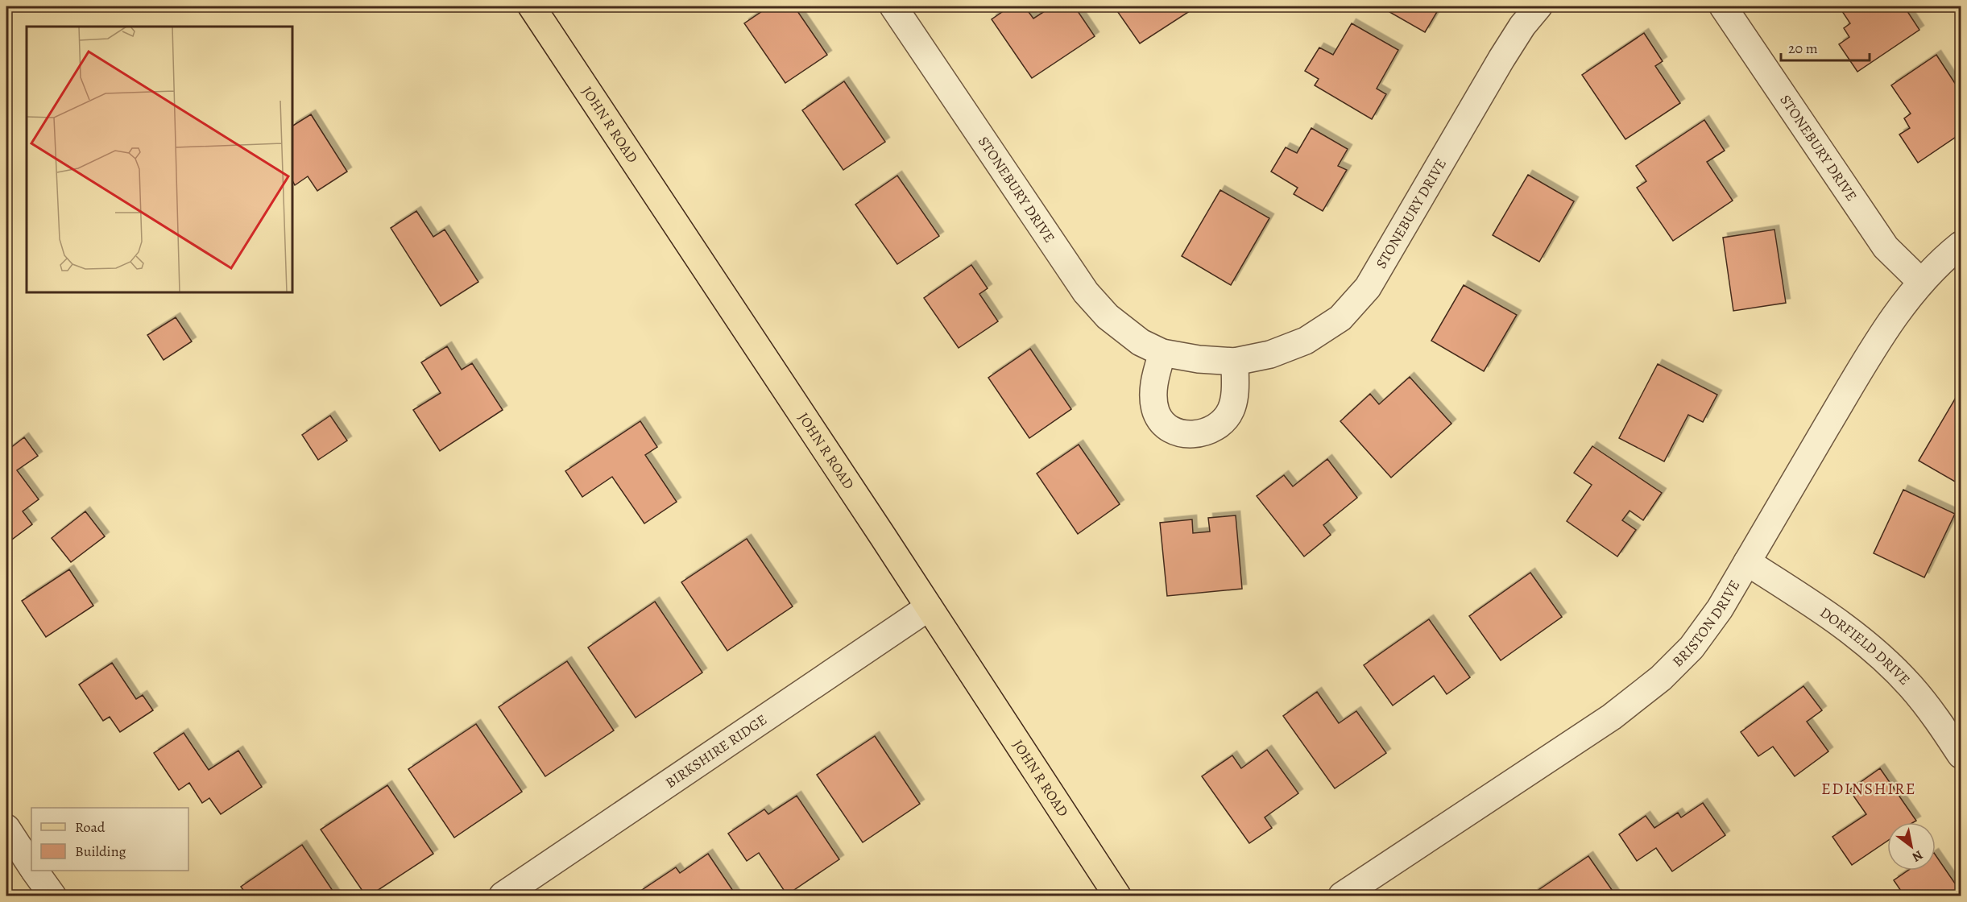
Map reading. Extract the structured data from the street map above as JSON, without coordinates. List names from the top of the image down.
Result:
{
  "streets": {
    "main road": ["JOHN R ROAD"],
    "street": [
      "STONEBURY DRIVE",
      "BRISTON DRIVE",
      "DORFIELD DRIVE",
      "BIRKSHIRE RIDGE"
    ]
  },
  "crossings": [
    ["JOHN R ROAD", "BIRKSHIRE RIDGE"],
    ["STONEBURY DRIVE", "BRISTON DRIVE"],
    ["BRISTON DRIVE", "DORFIELD DRIVE"]
  ],
  "districts": ["EDINSHIRE"],
  "legend": ["Road", "Building"],
  "scale_bar": "20 m",
  "north": "bottom right"
}
